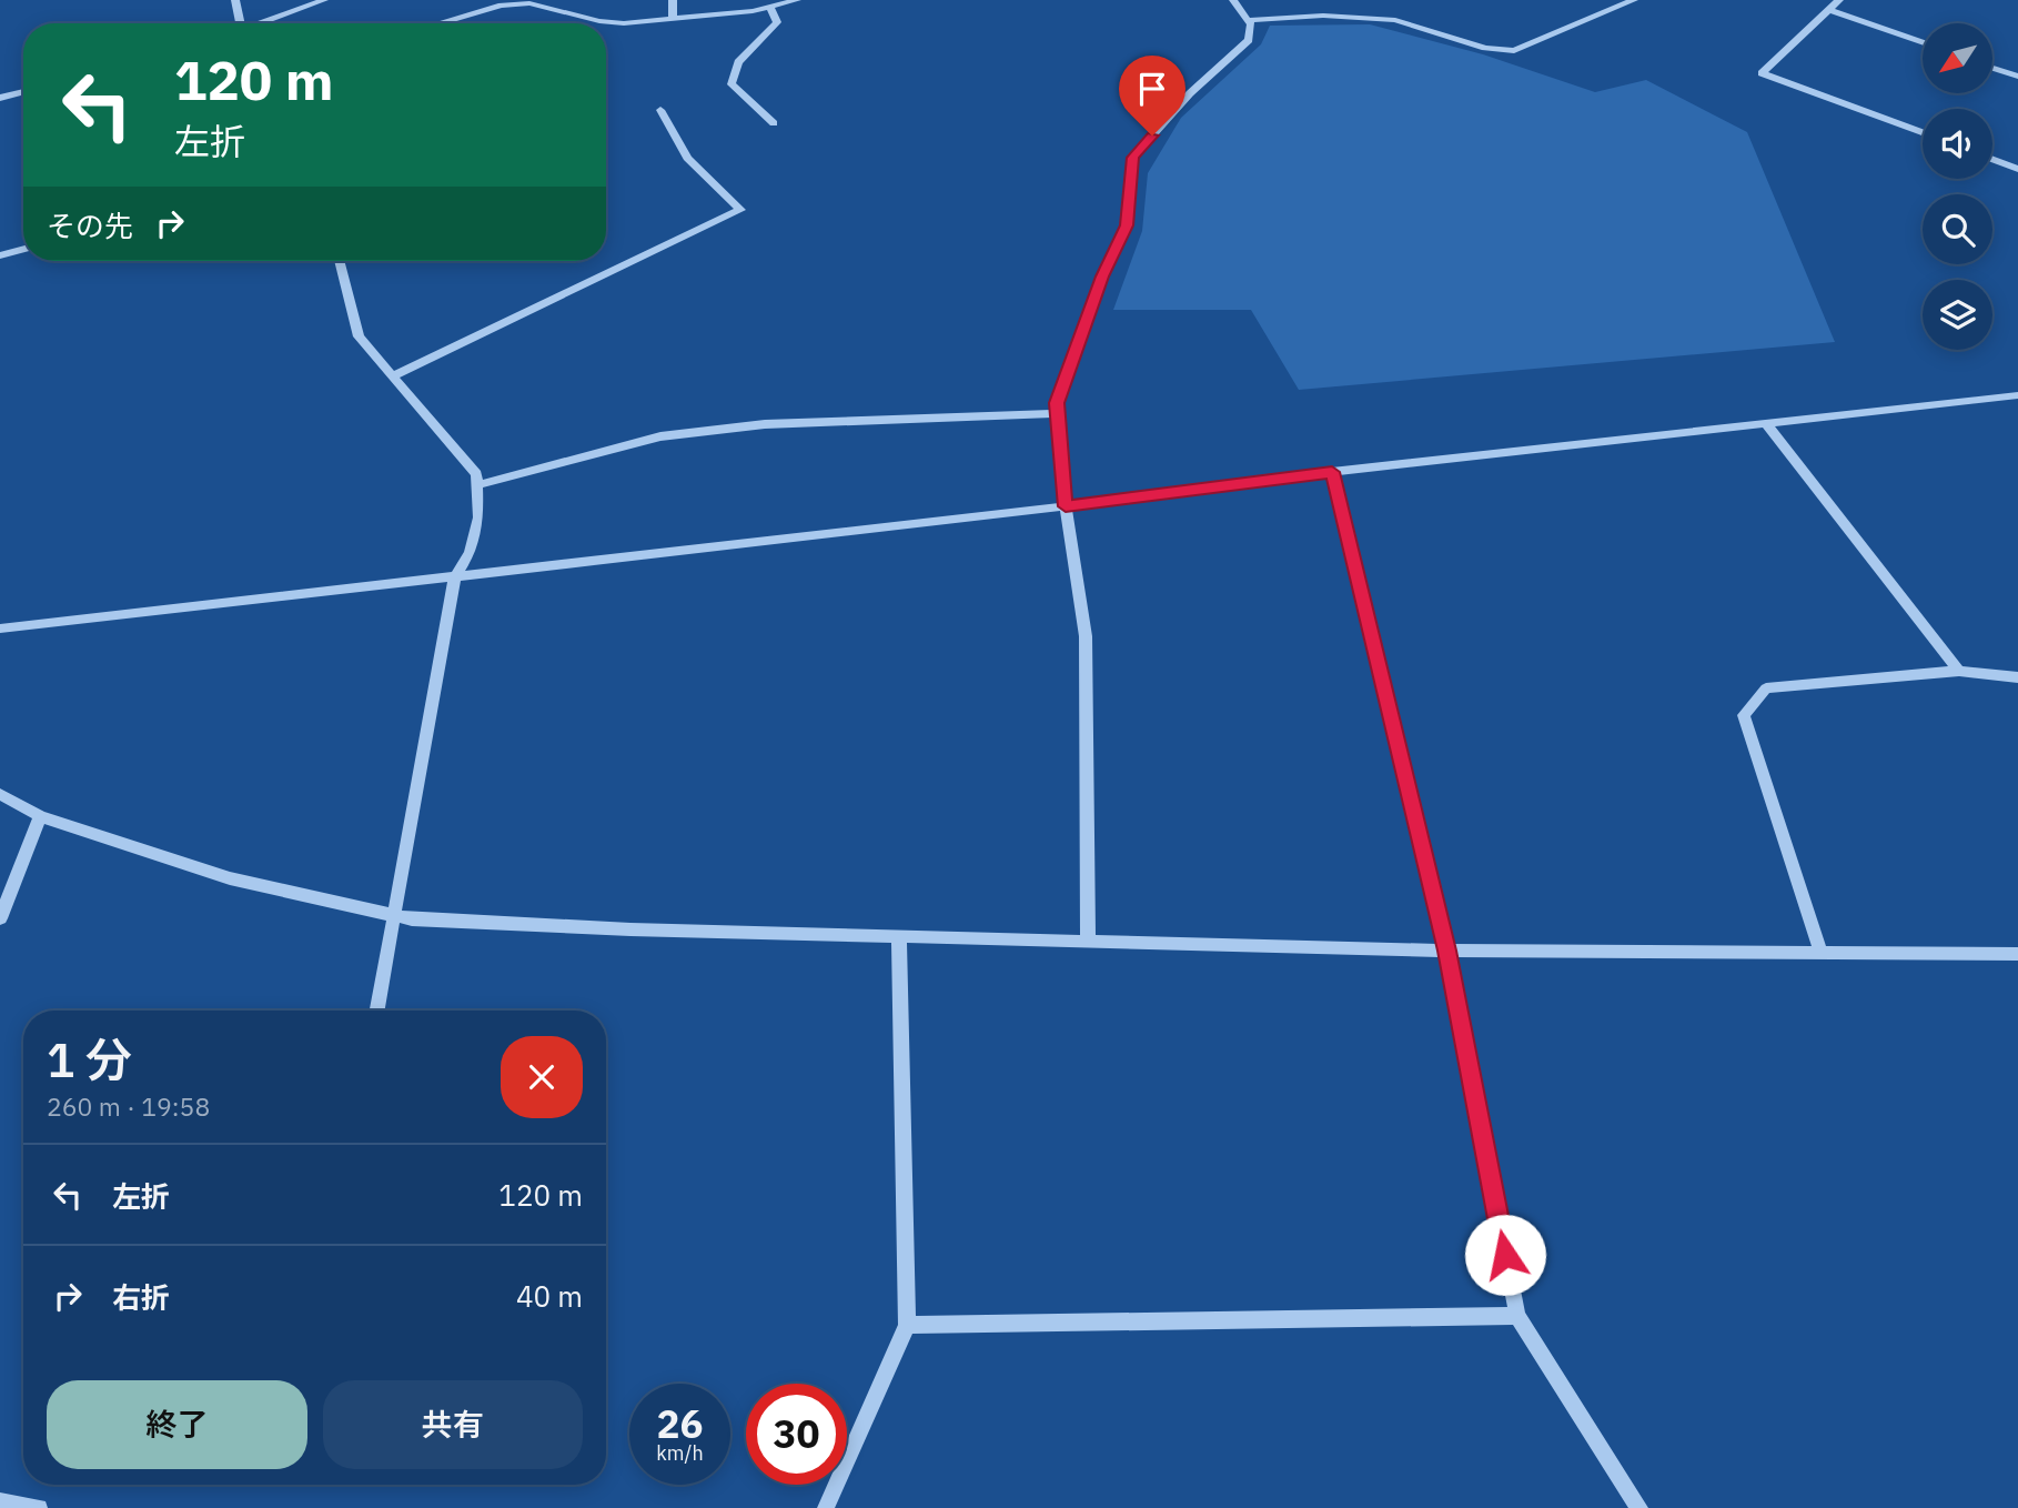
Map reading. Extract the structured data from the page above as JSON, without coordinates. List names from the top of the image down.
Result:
{
  "north": "bottom left",
  "page": {
    "turn": ["120 m", "左折"],
    "then": "その先",
    "heading": ["1 分", "260 m · 19:58"],
    "list": [
      {
        "name": "左折",
        "value": "120 m"
      },
      {
        "name": "右折",
        "value": "40 m"
      }
    ],
    "buttons": ["終了", "共有"],
    "speed": "26 km/h",
    "limit": "30"
  }
}
